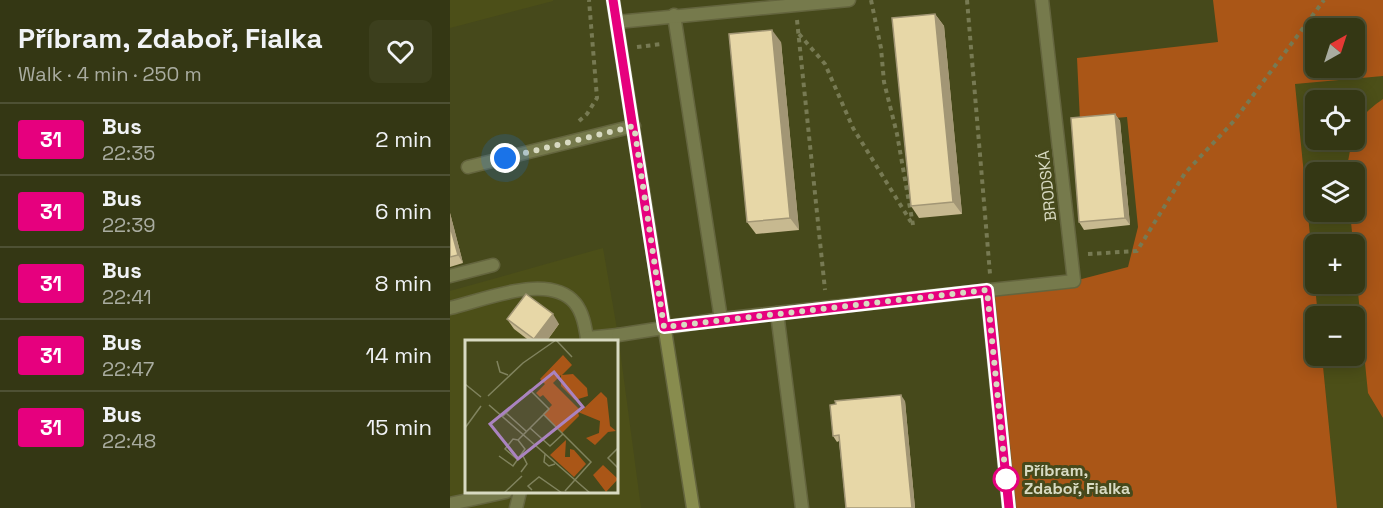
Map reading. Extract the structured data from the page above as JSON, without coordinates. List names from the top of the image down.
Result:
{
  "streets": {
    "street": ["BRODSKÁ"]
  },
  "places": ["Příbram, Zdaboř, Fialka"],
  "lines": ["bus line 31"],
  "north": "top right",
  "page": {
    "heading": ["Příbram, Zdaboř, Fialka", "Walk · 4 min · 250 m"],
    "map_buttons": ["+", "−"],
    "list": [
      {
        "mark": "31",
        "name": "Bus",
        "note": "22:35",
        "value": "2 min"
      },
      {
        "mark": "31",
        "name": "Bus",
        "note": "22:39",
        "value": "6 min"
      },
      {
        "mark": "31",
        "name": "Bus",
        "note": "22:41",
        "value": "8 min"
      },
      {
        "mark": "31",
        "name": "Bus",
        "note": "22:47",
        "value": "14 min"
      },
      {
        "mark": "31",
        "name": "Bus",
        "note": "22:48",
        "value": "15 min"
      }
    ]
  }
}
